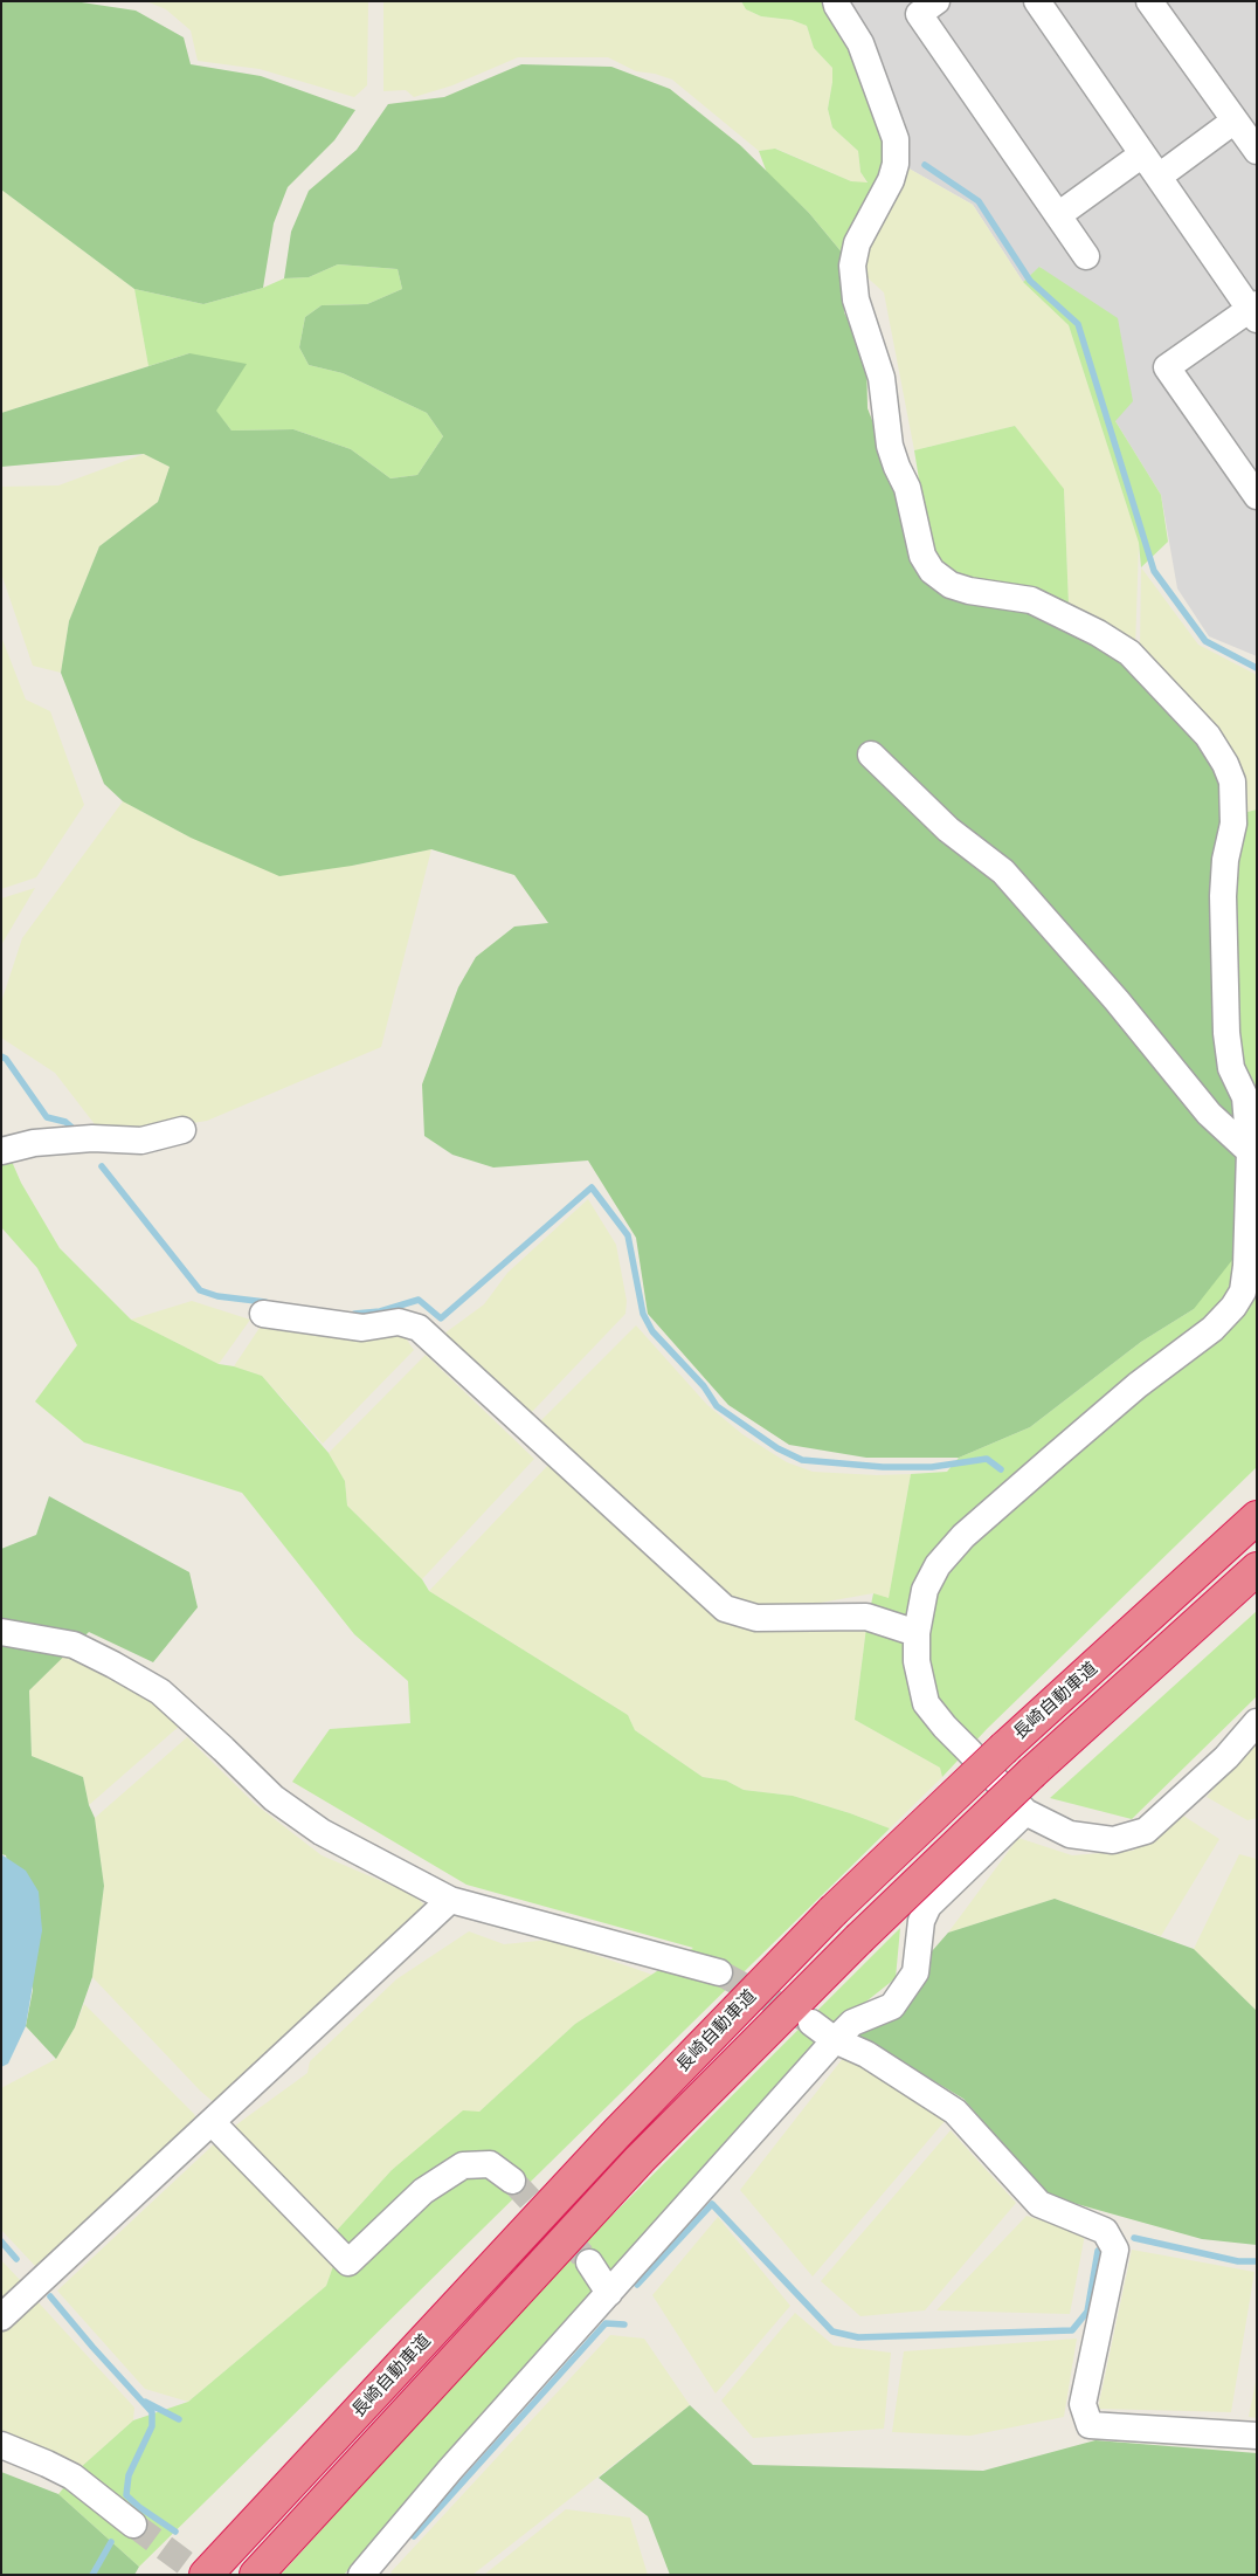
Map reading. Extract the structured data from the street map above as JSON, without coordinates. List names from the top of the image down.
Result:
{
  "streets": {
    "highway": ["長崎自動車道"]
  }
}
